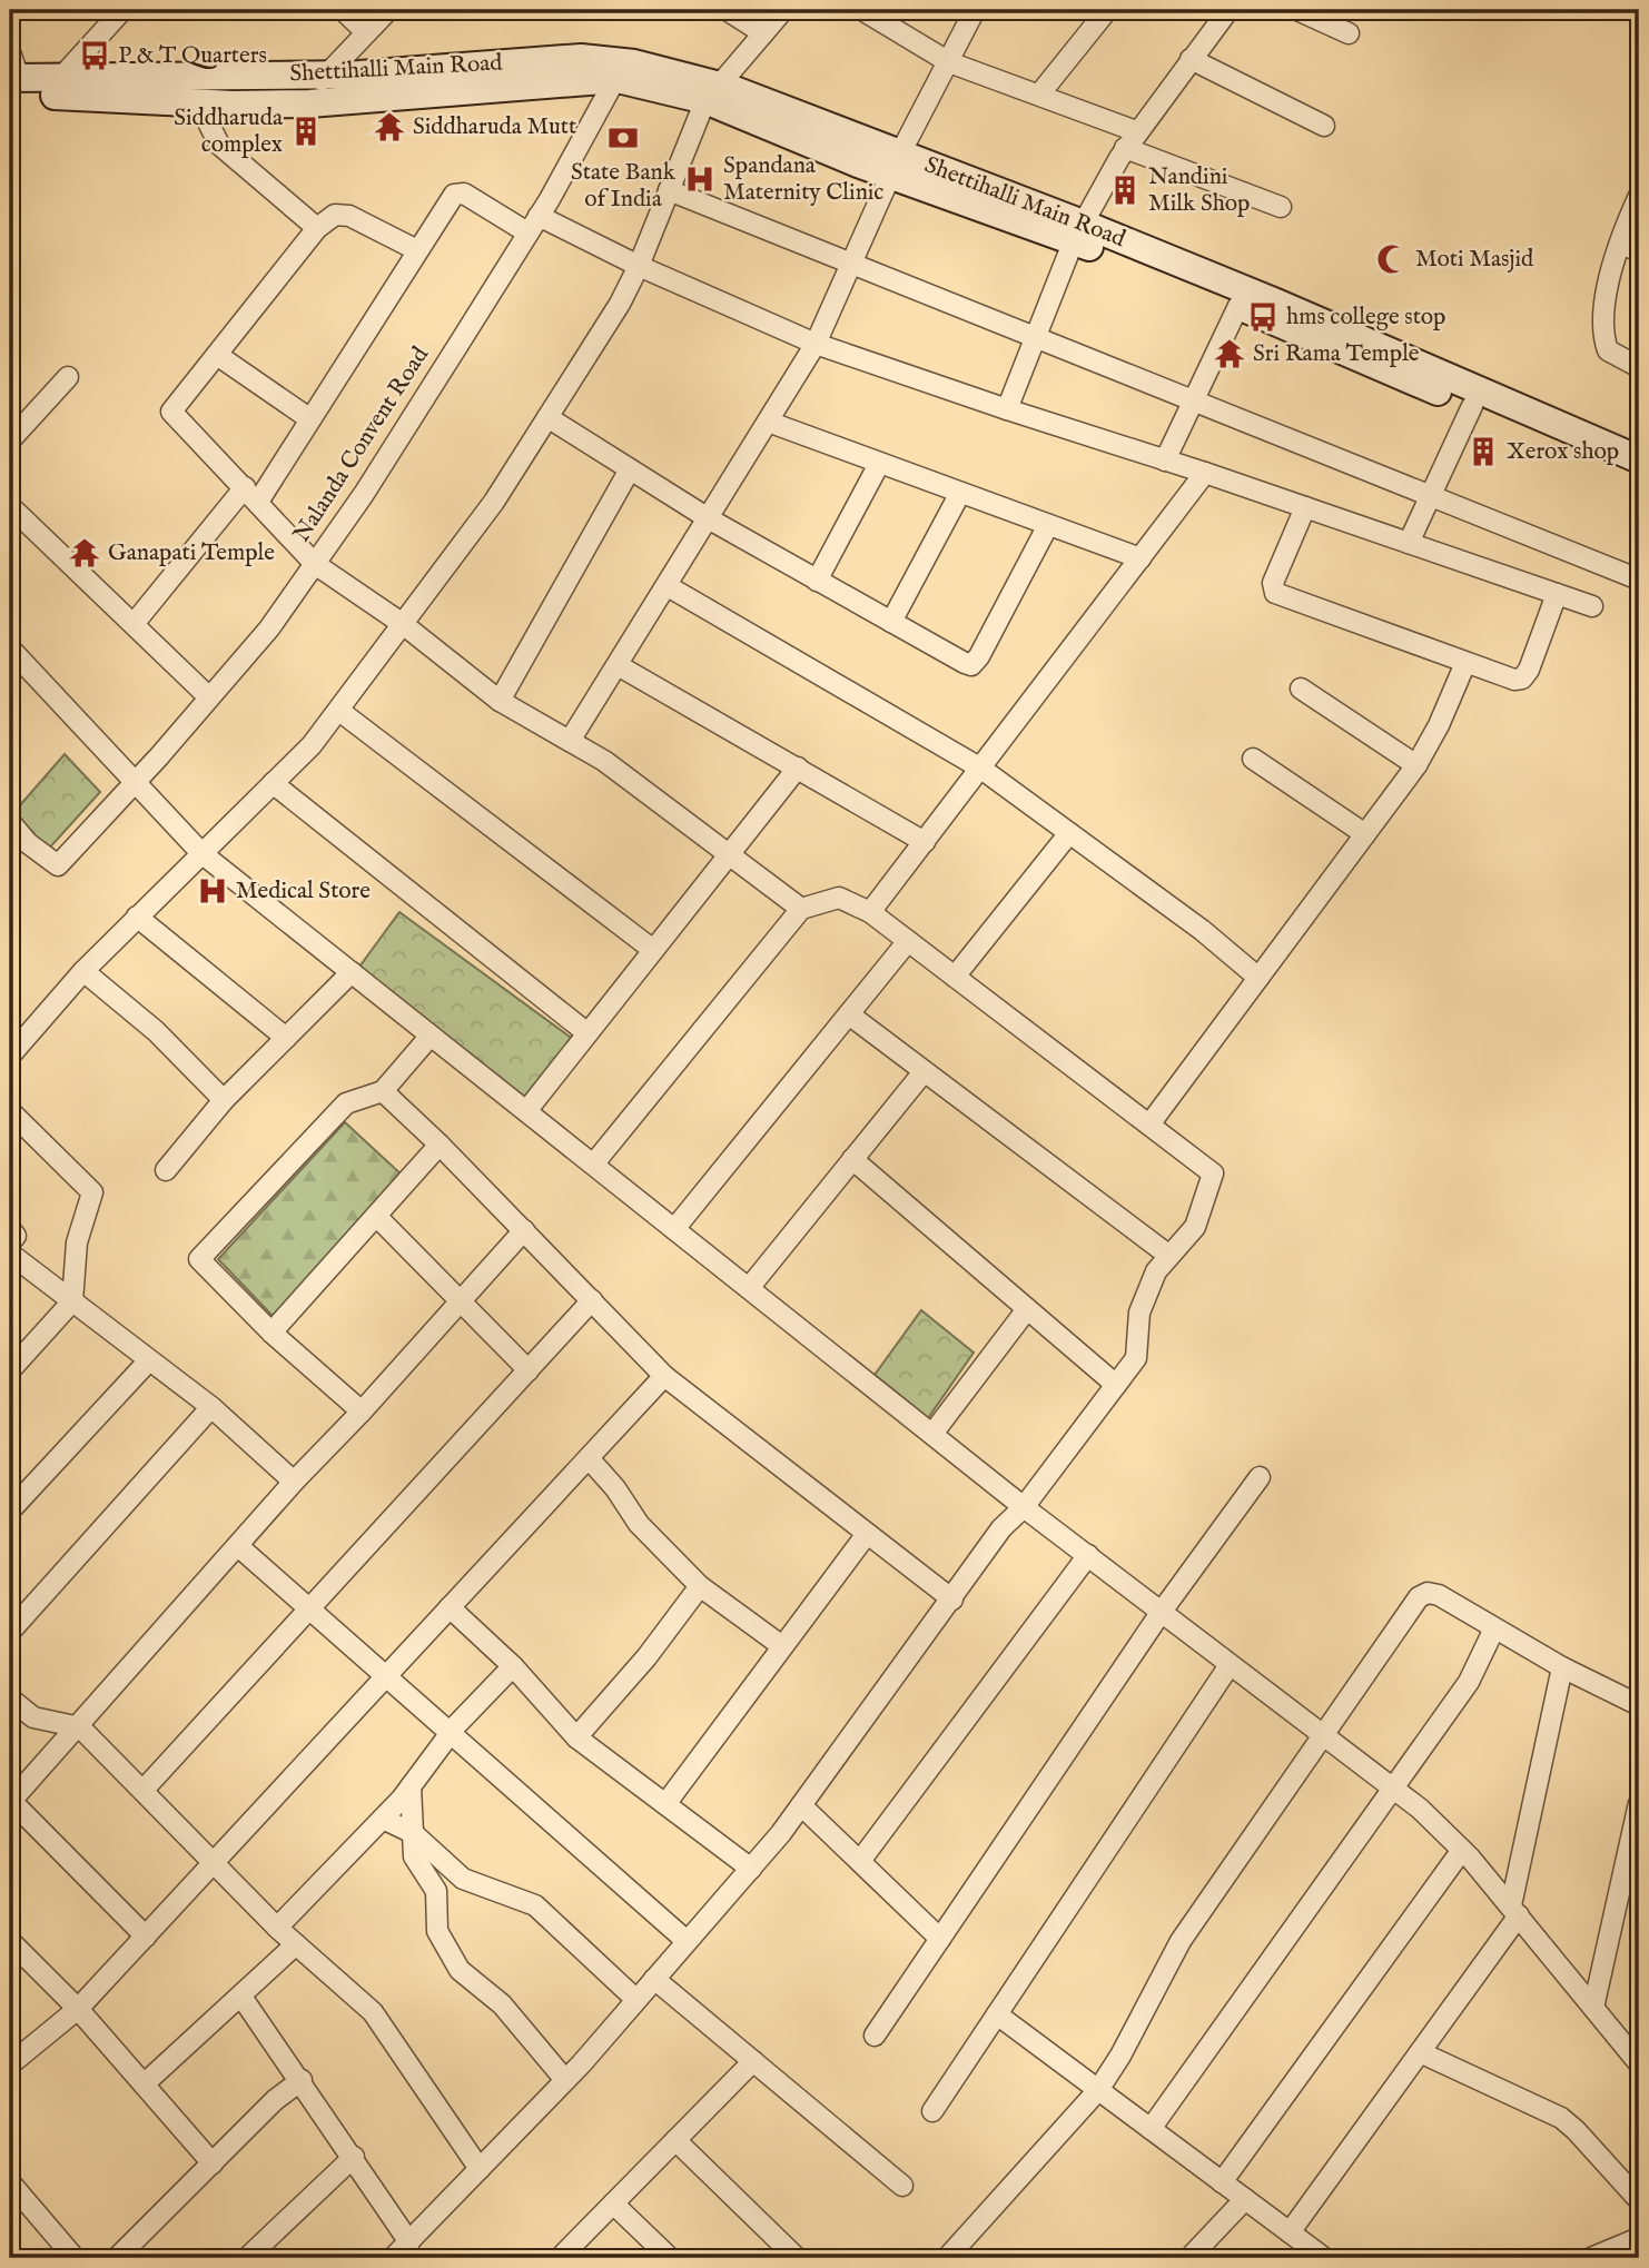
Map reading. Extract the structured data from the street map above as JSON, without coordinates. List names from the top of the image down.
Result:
{
  "streets": {
    "main road": ["Shettihalli Main Road"],
    "street": ["Nalanda Convent Road"]
  },
  "crossings": [
    ["Shettihalli Main Road", "Nalanda Convent Road"]
  ],
  "places": {
    "bus stop": ["P & T Quarters", "hms college stop"],
    "temple": ["Siddharuda Mutt", "Sri Rama Temple", "Ganapati Temple"],
    "building": ["Siddharuda complex", "Nandini Milk Shop", "Xerox shop"],
    "bank": ["State Bank of India"],
    "hospital": ["Spandana Maternity Clinic", "Medical Store"],
    "mosque": ["Moti Masjid"]
  }
}
